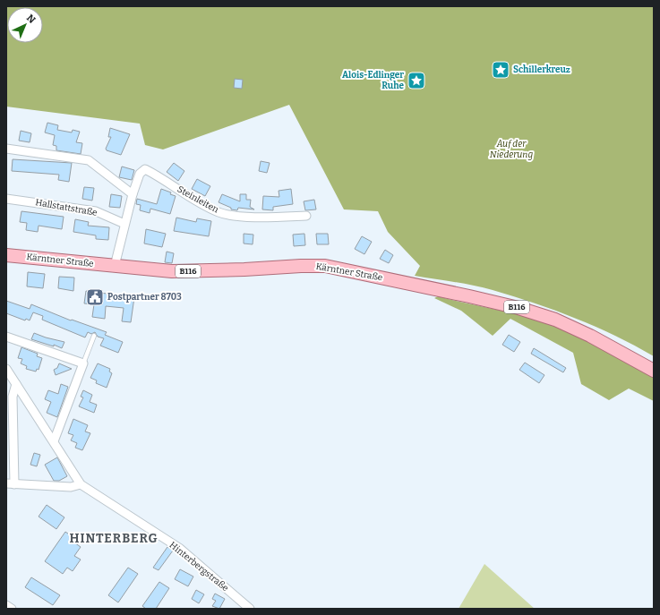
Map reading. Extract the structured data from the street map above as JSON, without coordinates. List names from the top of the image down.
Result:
{
  "streets": {
    "main road": ["Kärntner Straße", "B116"],
    "street": ["Steinleiten", "Hallstattstraße", "Hinterbergstraße"]
  },
  "crossings": [
    ["Steinleiten", "Hallstattstraße"],
    ["Steinleiten", "Kärntner Straße"]
  ],
  "districts": ["HINTERBERG"],
  "parks": ["Auf der Niederung"],
  "places": {
    "place": ["Schillerkreuz", "Alois-Edlinger Ruhe"],
    "public building": ["Postpartner 8703"]
  },
  "north": "top right"
}
